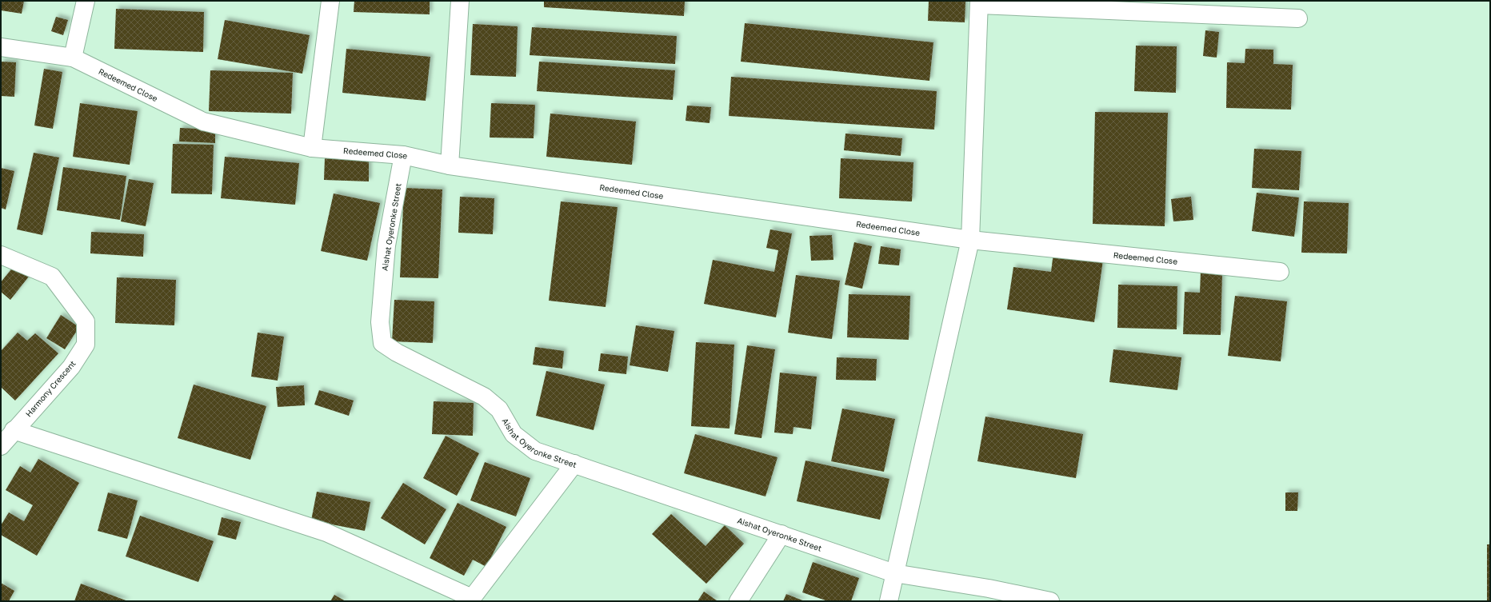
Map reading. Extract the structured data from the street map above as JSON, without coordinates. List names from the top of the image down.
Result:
{
  "streets": {
    "street": ["Redeemed Close", "Aishat Oyeronke Street", "Harmony Crescent"]
  },
  "crossings": [
    ["Redeemed Close", "Aishat Oyeronke Street"]
  ]
}
